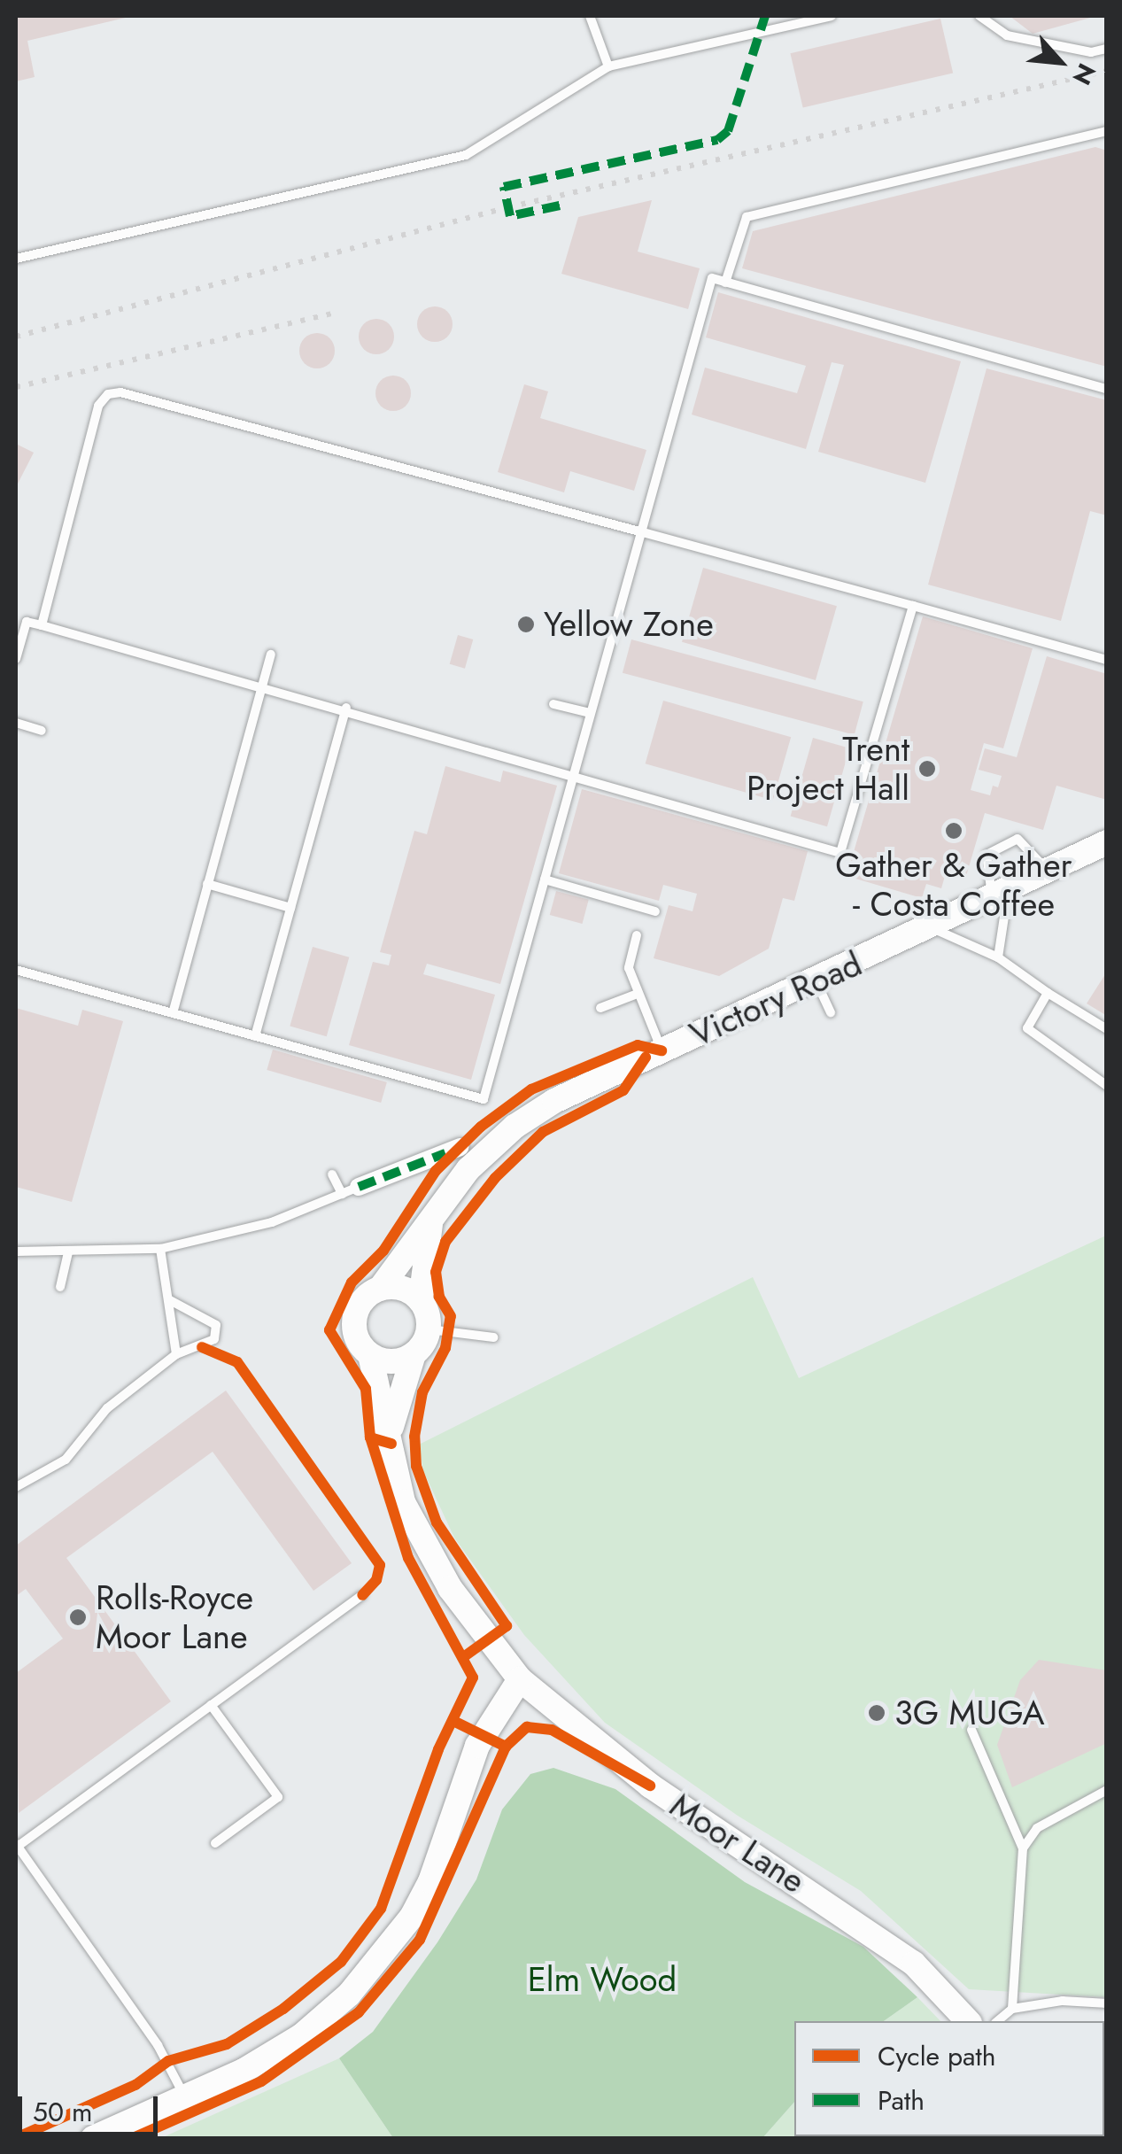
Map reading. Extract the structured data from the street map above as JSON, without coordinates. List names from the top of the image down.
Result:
{
  "streets": {
    "street": ["Victory Road", "Moor Lane"]
  },
  "crossings": [
    ["Victory Road", "Moor Lane"]
  ],
  "parks": ["Elm Wood"],
  "places": [
    "Yellow Zone",
    "Trent Project Hall",
    "Gather & Gather - Costa Coffee",
    "Rolls-Royce Moor Lane",
    "3G MUGA"
  ],
  "legend": ["Cycle path", "Path"],
  "scale_bar": "50 m",
  "north": "bottom right"
}
